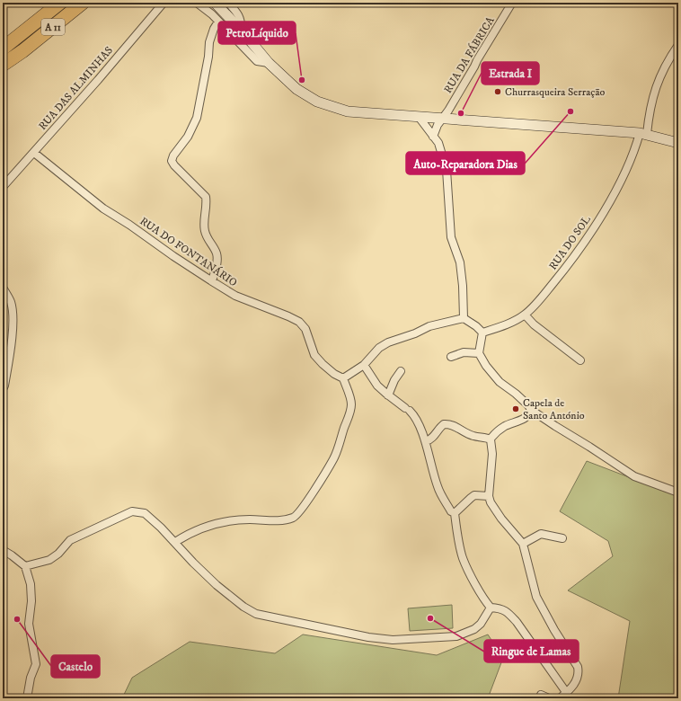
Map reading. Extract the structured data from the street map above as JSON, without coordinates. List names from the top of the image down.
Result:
{
  "streets": {
    "highway": ["A 11"],
    "street": [
      "RUA DA FÁBRICA",
      "RUA DAS ALMINHAS",
      "RUA DO SOL",
      "RUA DO FONTANÁRIO"
    ]
  },
  "crossings": [
    ["RUA DAS ALMINHAS", "RUA DO FONTANÁRIO"]
  ],
  "places": [
    "PetroLíquido",
    "Churrasqueira Serração",
    "Auto-Reparadora Dias",
    "Estrada I",
    "Capela de Santo António",
    "Ringue de Lamas",
    "Castelo"
  ]
}
